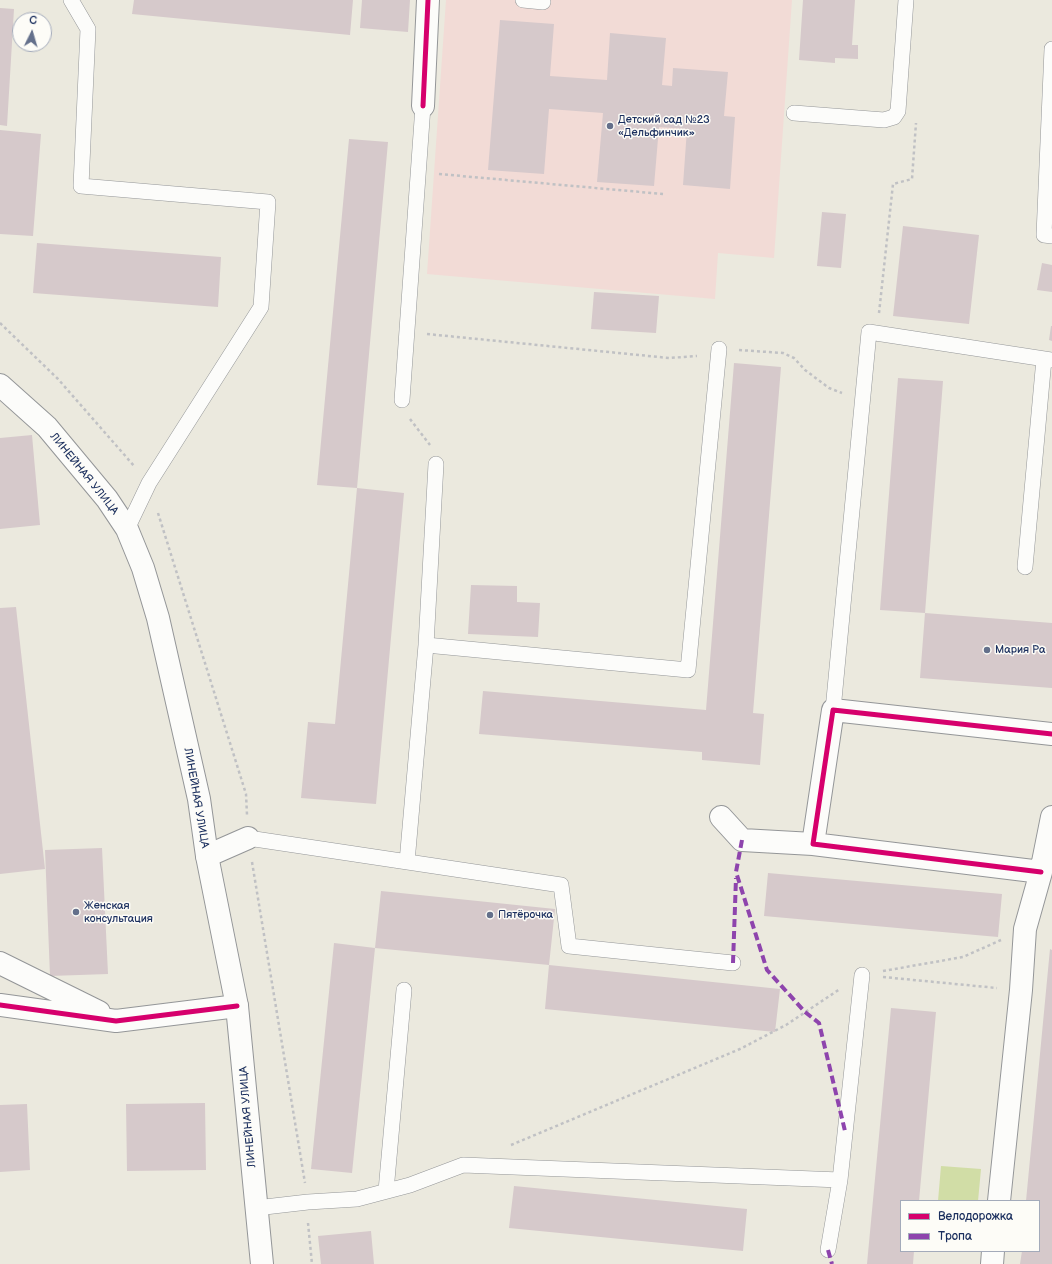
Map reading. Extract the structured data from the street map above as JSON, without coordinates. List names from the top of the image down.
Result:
{
  "streets": {
    "street": ["ЛИНЕЙНАЯ УЛИЦА"]
  },
  "places": [
    "Детский сад №23 «Дельфинчик»",
    "Мария Ра",
    "Женская консультация",
    "Пятёрочка"
  ],
  "legend": ["Велодорожка", "Тропа"],
  "north": "top"
}
